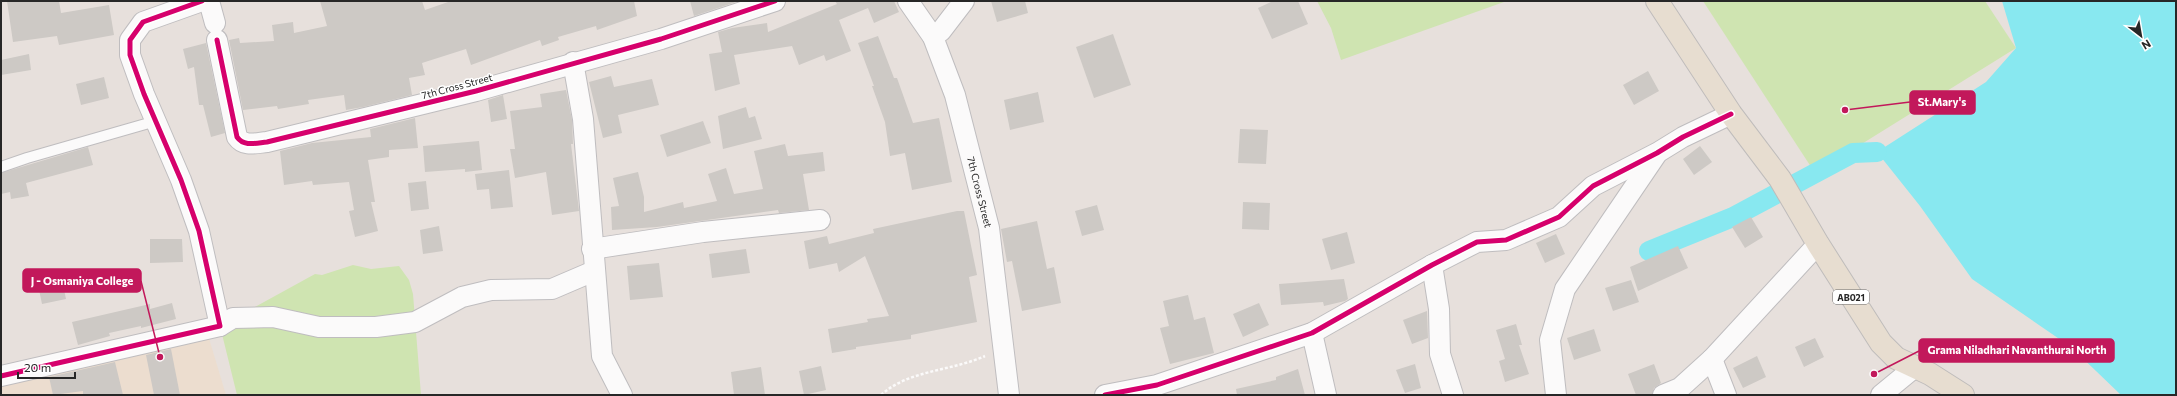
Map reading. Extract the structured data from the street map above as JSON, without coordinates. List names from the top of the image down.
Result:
{
  "streets": {
    "main road": ["AB021"],
    "street": ["7th Cross Street"]
  },
  "places": ["St.Mary's", "J - Osmaniya College", "Grama Niladhari Navanthurai North"],
  "scale_bar": "20 m",
  "north": "bottom right"
}
